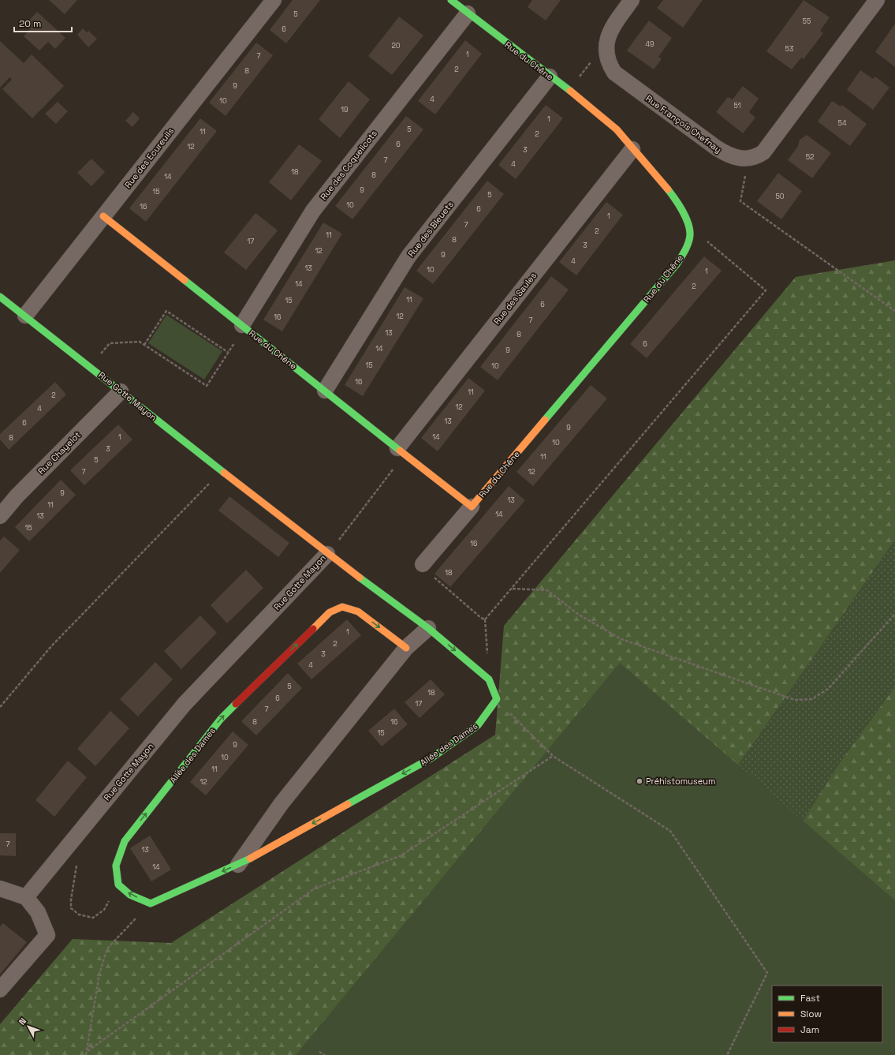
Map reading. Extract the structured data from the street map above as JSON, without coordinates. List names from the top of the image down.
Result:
{
  "streets": {
    "street": [
      "Rue du Chêne",
      "Rue François Chefnay",
      "Rue des Ecureuils",
      "Rue des Coquelicots",
      "Rue des Bleuets",
      "Rue des Saules",
      "Rue Gotte Mayon",
      "Rue Chayelot",
      "Allée des Dames"
    ]
  },
  "crossings": [
    ["Rue du Chêne", "Rue des Ecureuils"],
    ["Rue du Chêne", "Rue des Coquelicots"],
    ["Rue du Chêne", "Rue des Bleuets"],
    ["Rue du Chêne", "Rue des Saules"],
    ["Rue des Ecureuils", "Rue Gotte Mayon"],
    ["Rue Gotte Mayon", "Rue Chayelot"]
  ],
  "places": ["Préhistomuseum"],
  "house_numbers": [
    "5",
    "55",
    "6",
    "49",
    "20",
    "53",
    "1",
    "7",
    "2",
    "8",
    "9",
    "4",
    "10",
    "51",
    "19",
    "1",
    "54",
    "5",
    "11",
    "2",
    "6",
    "12",
    "3",
    "52",
    "7",
    "4",
    "18",
    "8",
    "14",
    "9",
    "15",
    "5",
    "50",
    "10",
    "16",
    "6",
    "1",
    "7",
    "2",
    "11",
    "8",
    "17",
    "3",
    "12",
    "9",
    "4",
    "13",
    "10",
    "1",
    "14",
    "2",
    "11",
    "15",
    "6",
    "12",
    "16",
    "7",
    "13",
    "8",
    "6",
    "14",
    "9",
    "15",
    "10",
    "16",
    "11",
    "2",
    "12",
    "4",
    "13",
    "6",
    "9",
    "1",
    "14",
    "8",
    "10",
    "3",
    "11",
    "5",
    "7",
    "12",
    "9",
    "13",
    "11",
    "14",
    "13",
    "15",
    "16",
    "18",
    "1",
    "2",
    "3",
    "4",
    "5",
    "18",
    "6",
    "17",
    "7",
    "8",
    "16",
    "15",
    "9",
    "10",
    "11",
    "12",
    "7",
    "13",
    "14"
  ],
  "legend": ["Fast", "Slow", "Jam"],
  "scale_bar": "20 m",
  "north": "top left"
}
